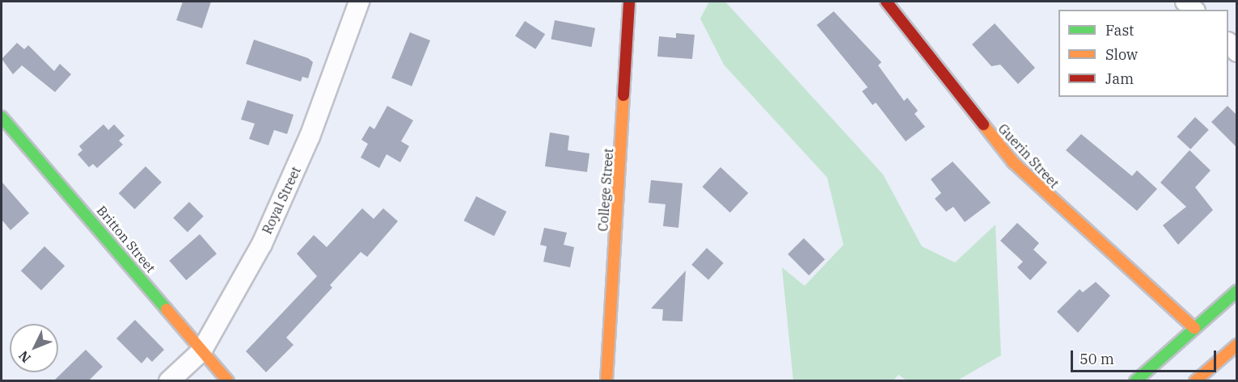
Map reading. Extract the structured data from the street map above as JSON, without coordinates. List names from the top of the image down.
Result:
{
  "streets": {
    "street": [
      "Guerin Street",
      "College Street",
      "Royal Street",
      "Britton Street"
    ]
  },
  "crossings": [
    ["Royal Street", "Britton Street"]
  ],
  "legend": ["Fast", "Slow", "Jam"],
  "scale_bar": "50 m",
  "north": "bottom left"
}
